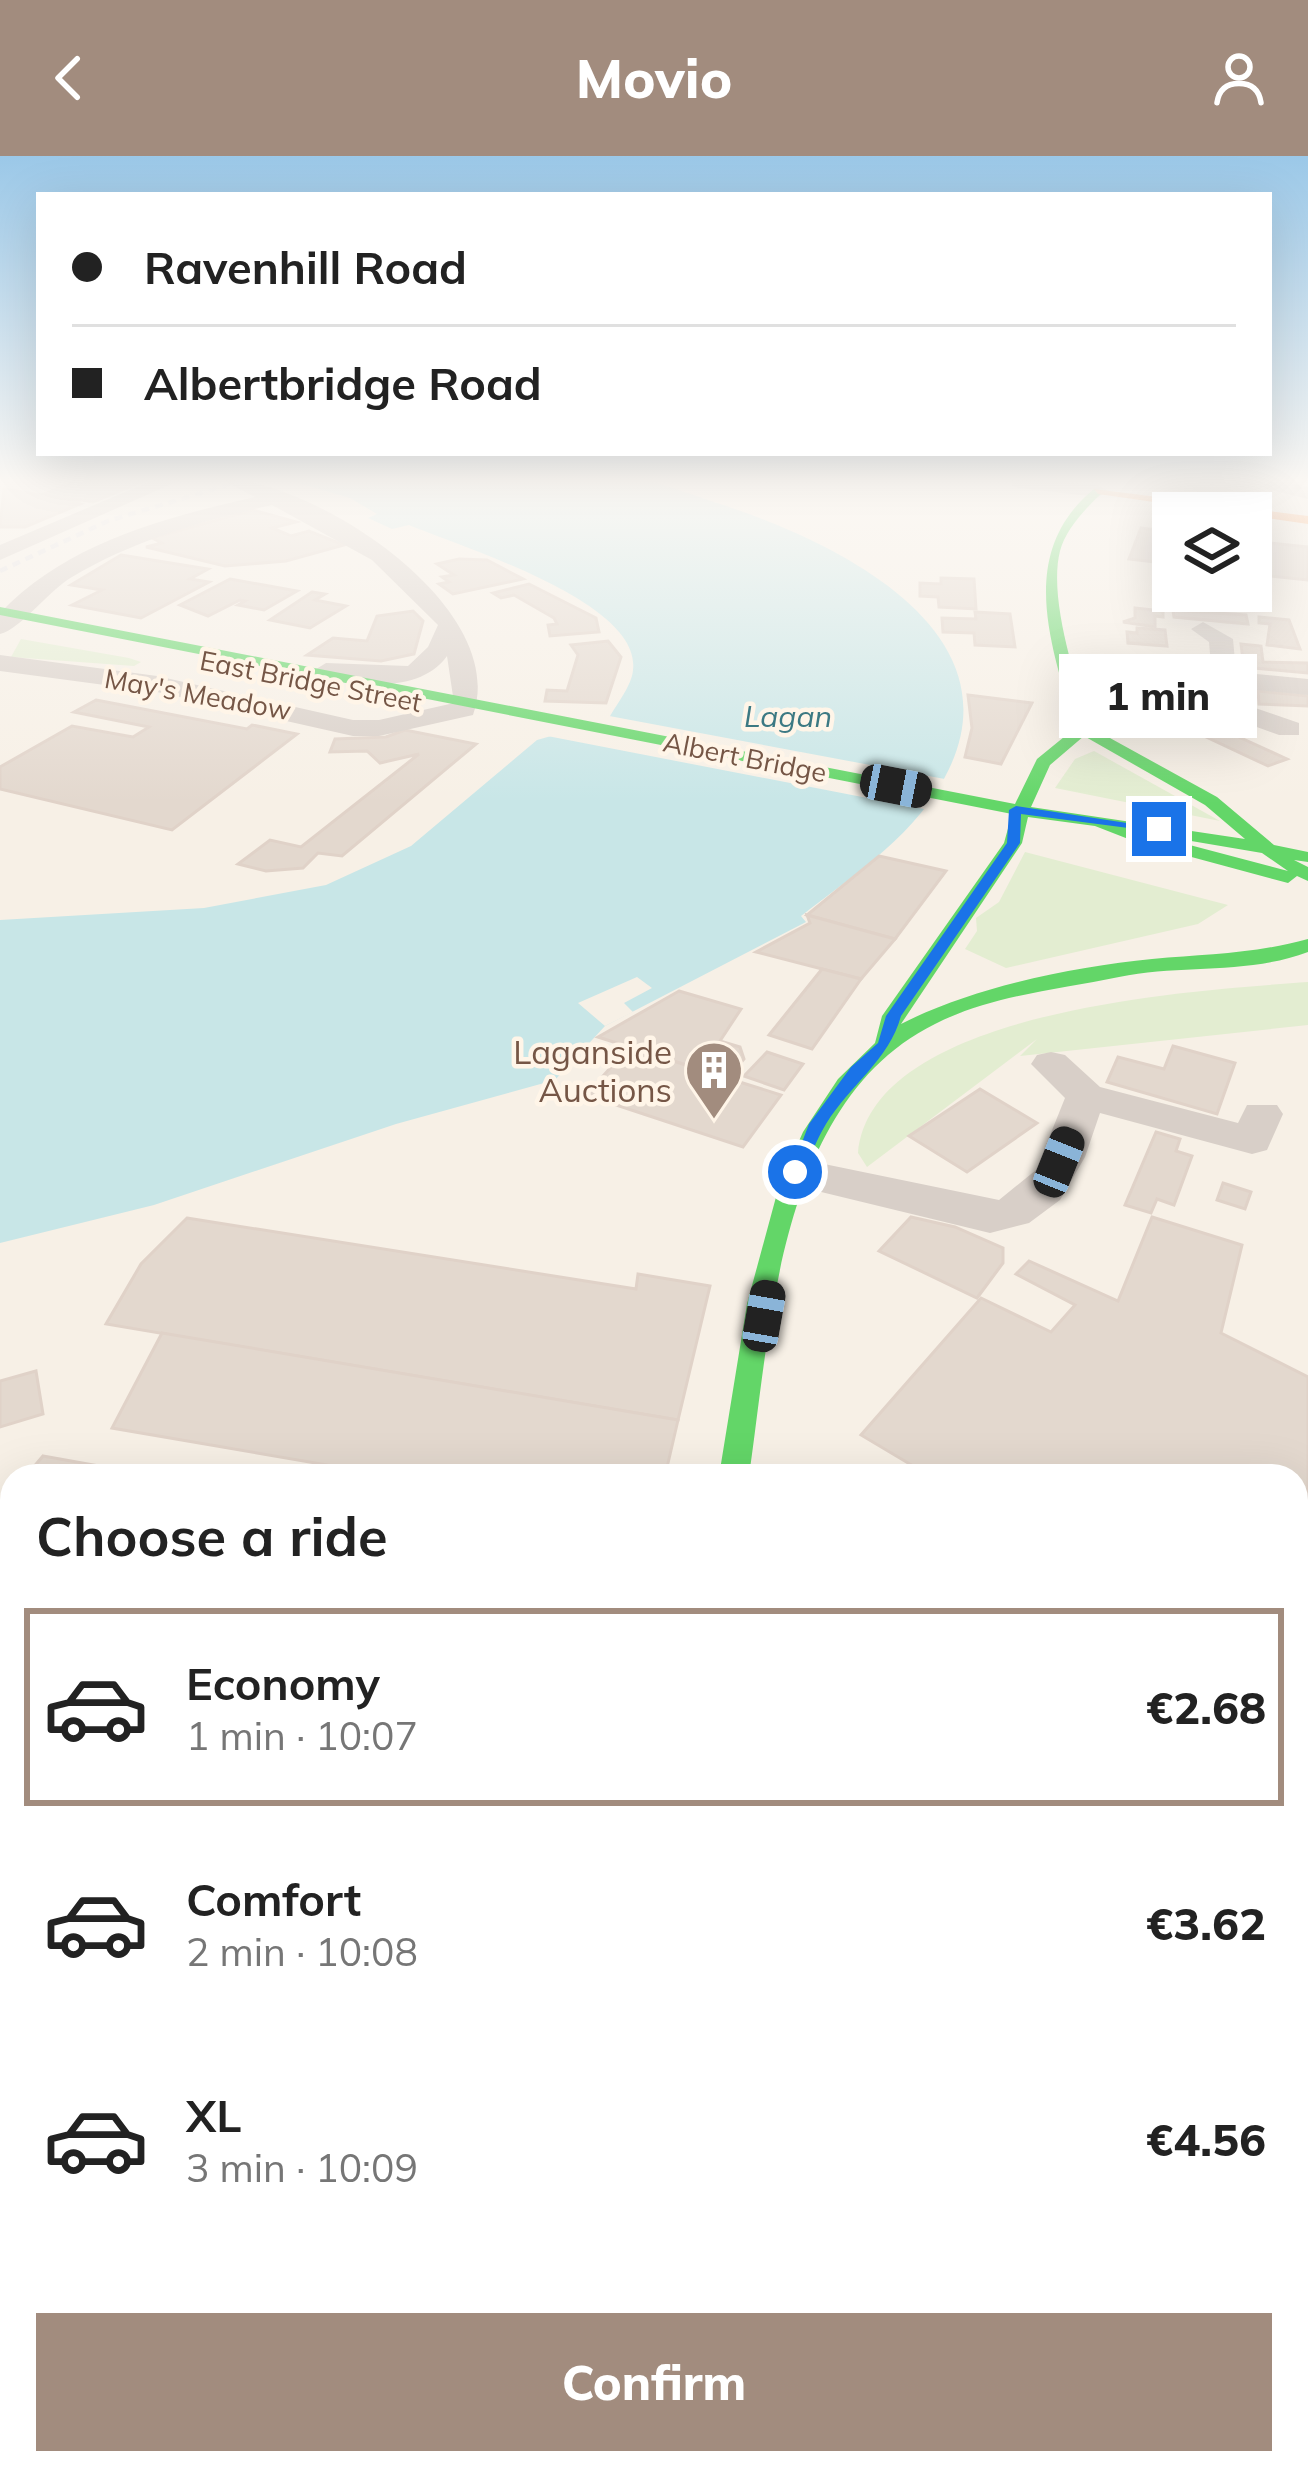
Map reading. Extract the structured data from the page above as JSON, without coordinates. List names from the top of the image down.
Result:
{
  "streets": {
    "main road": ["East Bridge Street", "Albert Bridge"],
    "street": ["May's Meadow"]
  },
  "crossings": [
    ["East Bridge Street", "May's Meadow"],
    ["East Bridge Street", "Albert Bridge"]
  ],
  "water": ["Lagan"],
  "places": {
    "building": ["Laganside Auctions"]
  },
  "page": {
    "header": "Movio",
    "banner": ["Ravenhill Road", "Albertbridge Road"],
    "bubble": "1 min",
    "heading": "Choose a ride",
    "list": [
      {
        "name": "Economy",
        "note": "1 min · 10:07",
        "value": "€2.68"
      },
      {
        "name": "Comfort",
        "note": "2 min · 10:08",
        "value": "€3.62"
      },
      {
        "name": "XL",
        "note": "3 min · 10:09",
        "value": "€4.56"
      }
    ],
    "buttons": "Confirm"
  }
}
